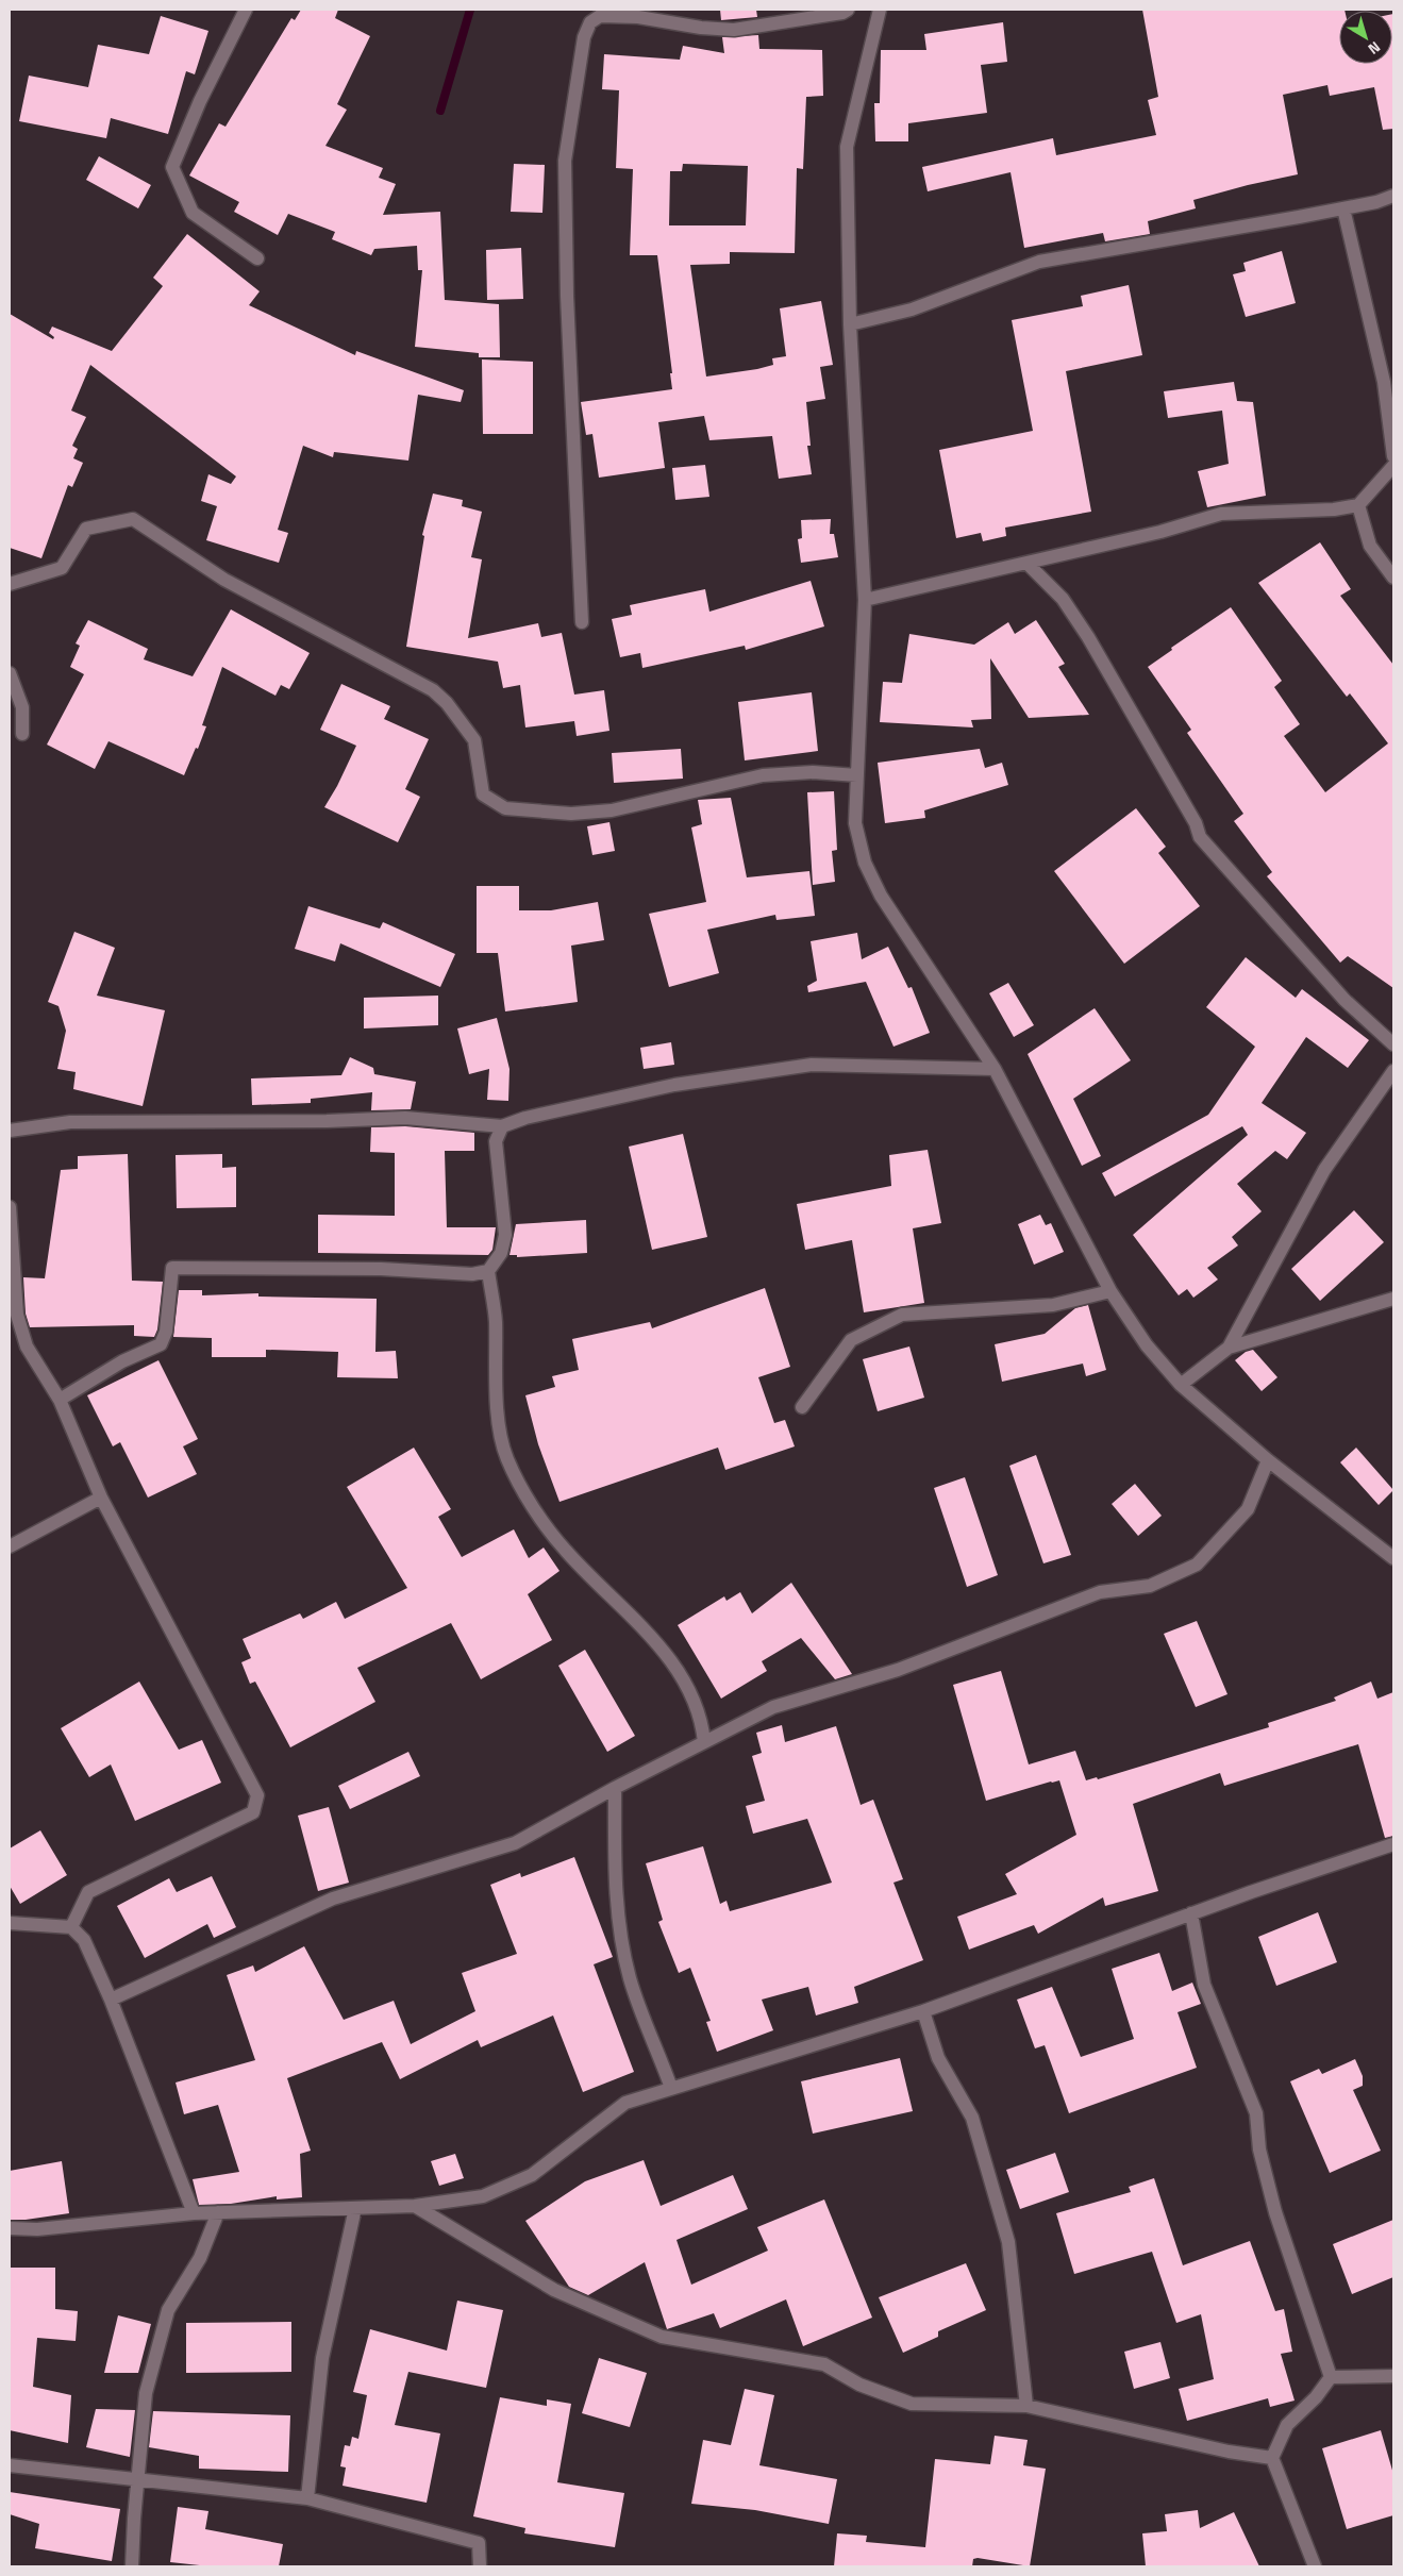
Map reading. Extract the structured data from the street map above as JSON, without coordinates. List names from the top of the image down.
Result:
{
  "north": "bottom right"
}
